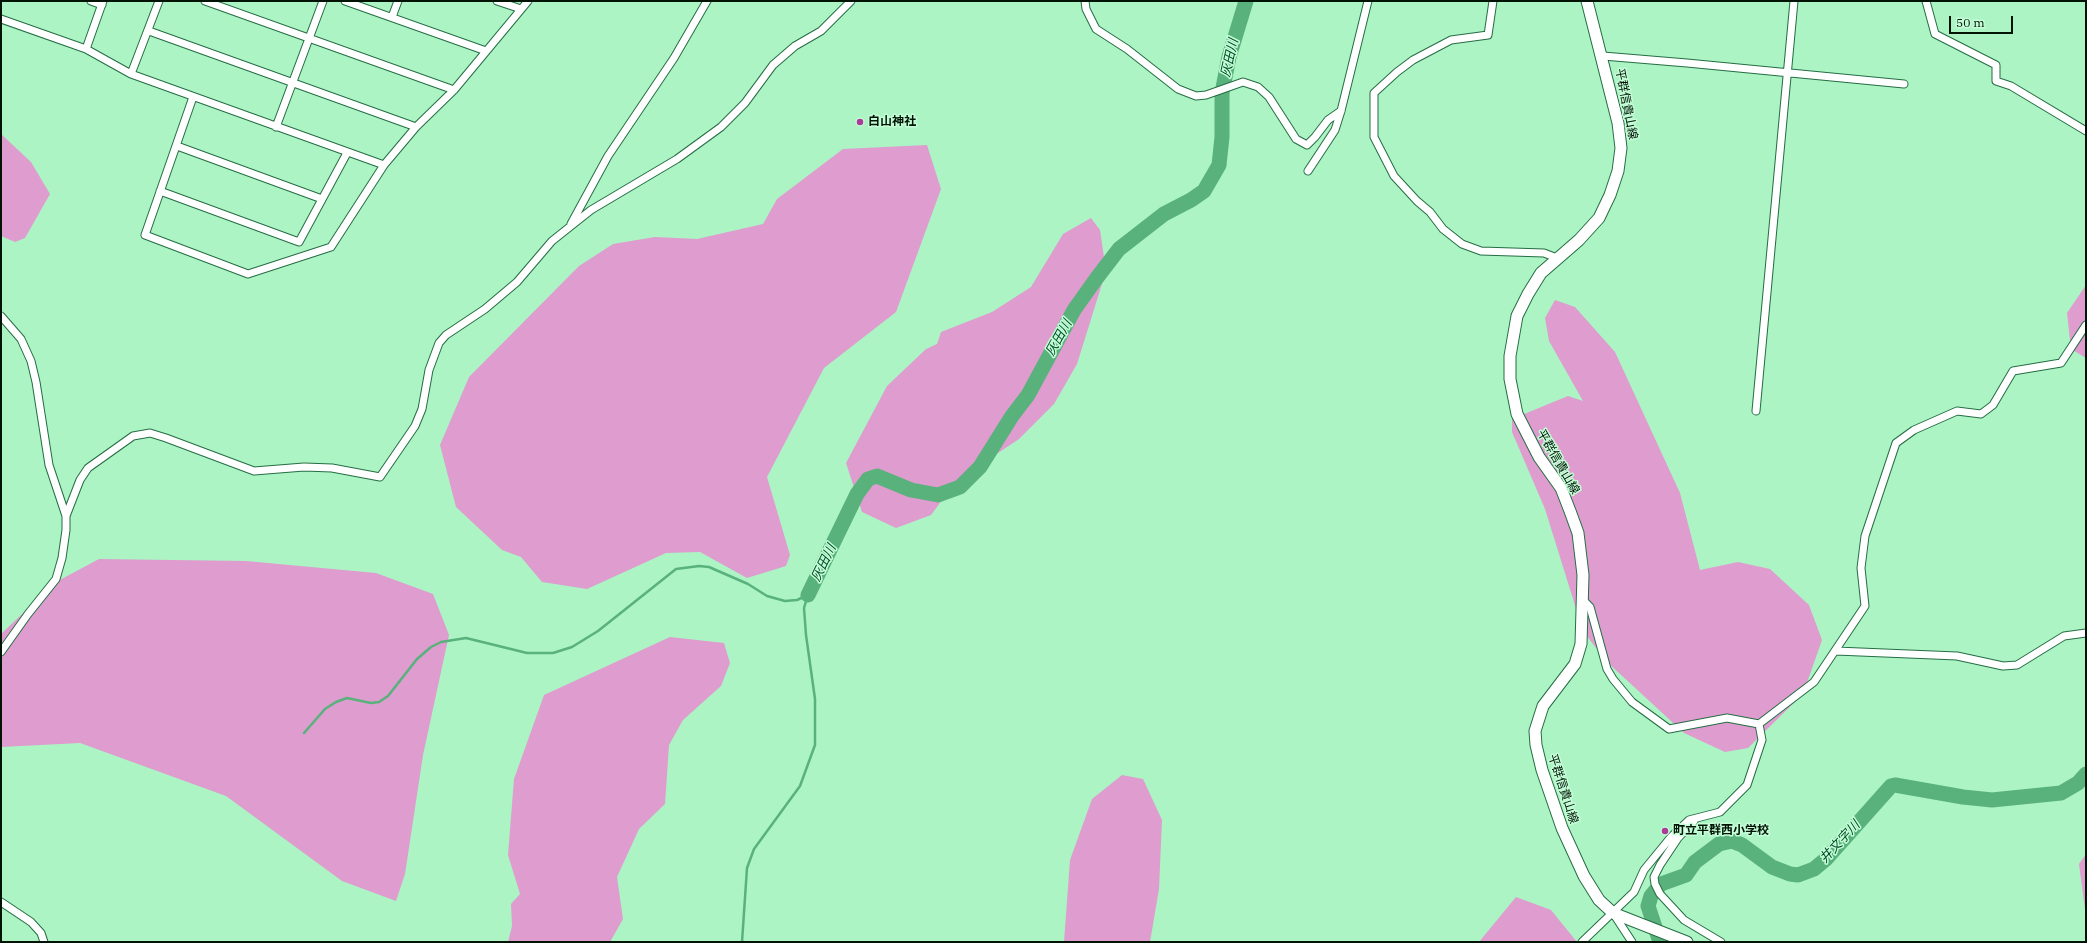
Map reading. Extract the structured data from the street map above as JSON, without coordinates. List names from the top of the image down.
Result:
{
  "streets": {
    "main road": ["平群信貴山線"]
  },
  "water": ["灰田川", "井文字川"],
  "places": ["白山神社", "町立平群西小学校"],
  "scale_bar": "50 m"
}
